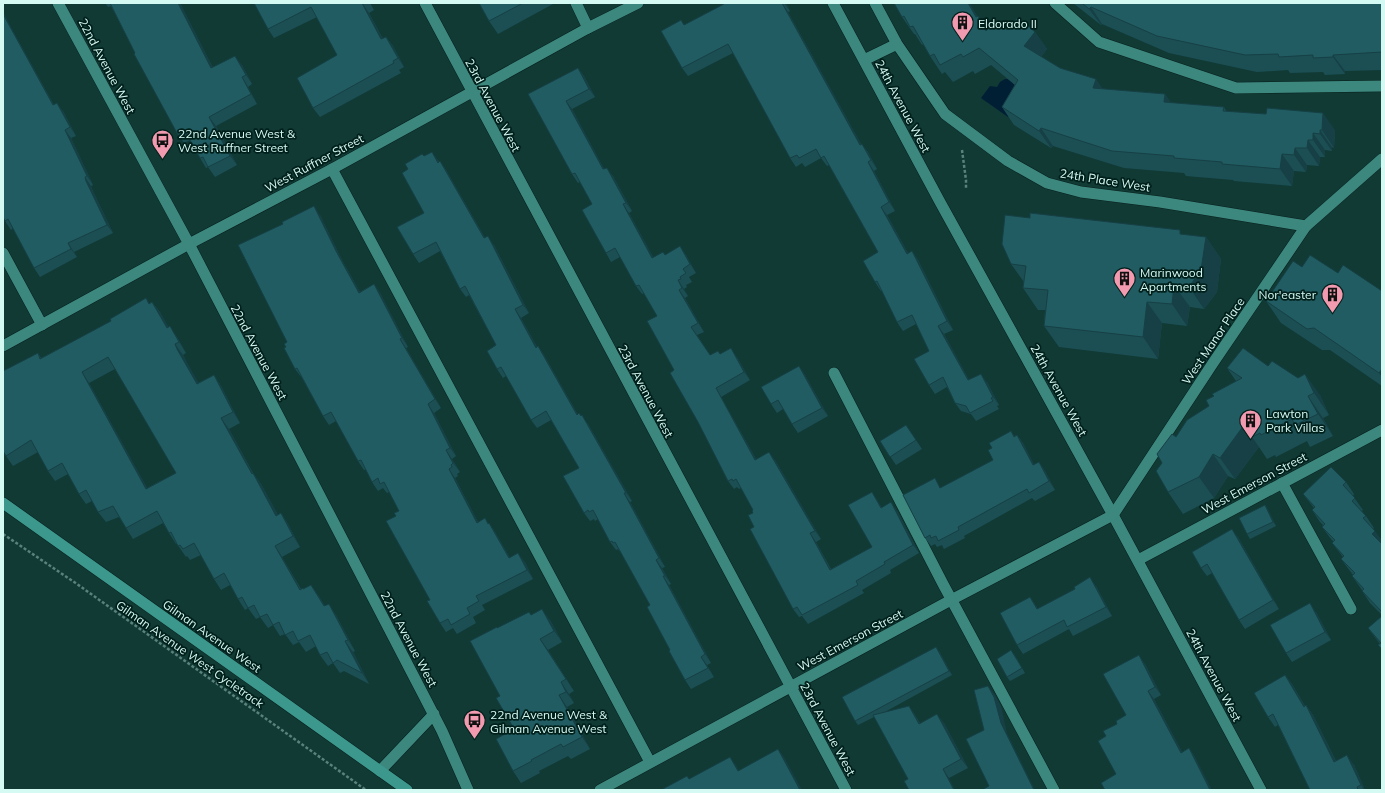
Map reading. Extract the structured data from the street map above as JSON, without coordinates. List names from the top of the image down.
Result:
{
  "streets": {
    "main road": ["Gilman Avenue West"],
    "street": [
      "22nd Avenue West",
      "23rd Avenue West",
      "24th Avenue West",
      "West Ruffner Street",
      "24th Place West",
      "West Manor Place",
      "West Emerson Street"
    ],
    "path": ["Gilman Avenue West Cycletrack"]
  },
  "crossings": [
    ["22nd Avenue West", "West Ruffner Street"],
    ["23rd Avenue West", "West Ruffner Street"],
    ["23rd Avenue West", "West Emerson Street"],
    ["24th Avenue West", "24th Place West"],
    ["24th Avenue West", "West Manor Place"],
    ["24th Avenue West", "West Emerson Street"],
    ["24th Place West", "West Manor Place"],
    ["West Manor Place", "West Emerson Street"]
  ],
  "places": {
    "building": [
      "Eldorado II",
      "Marinwood Apartments",
      "Nor'easter",
      "Lawton Park Villas"
    ],
    "bus stop": ["22nd Avenue West & West Ruffner Street", "22nd Avenue West & Gilman Avenue West"]
  }
}
